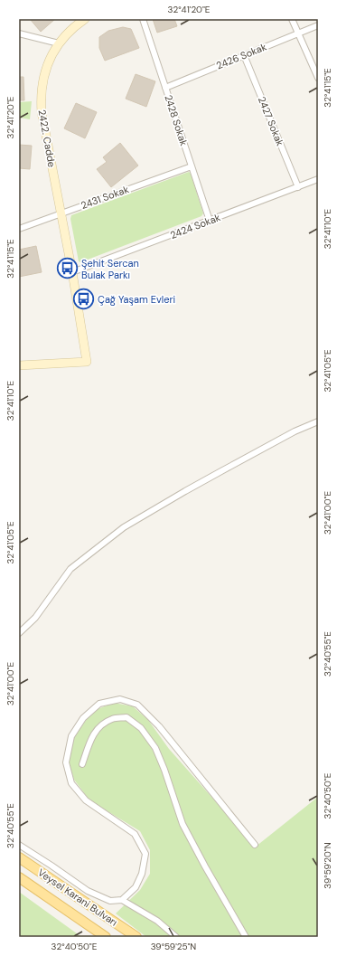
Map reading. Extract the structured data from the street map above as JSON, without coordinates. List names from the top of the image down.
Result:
{
  "streets": {
    "main road": ["Veysel Karani Bulvarı"],
    "street": [
      "2426 Sokak",
      "2428 Sokak",
      "2427 Sokak",
      "2422. Cadde",
      "2431 Sokak",
      "2424 Sokak"
    ]
  },
  "crossings": [
    ["2426 Sokak", "2428 Sokak"],
    ["2426 Sokak", "2427 Sokak"],
    ["2428 Sokak", "2431 Sokak"],
    ["2428 Sokak", "2424 Sokak"],
    ["2427 Sokak", "2424 Sokak"],
    ["2422. Cadde", "2431 Sokak"],
    ["2422. Cadde", "2424 Sokak"]
  ],
  "places": {
    "bus stop": ["Şehit Sercan Bulak Parkı", "Çağ Yaşam Evleri"]
  },
  "coordinates": [
    "32°41'20\"E",
    "32°41'15\"E",
    "32°41'10\"E",
    "32°41'05\"E",
    "32°41'00\"E",
    "32°40'55\"E",
    "32°40'50\"E",
    "39°59'20\"N",
    "39°59'25\"N"
  ]
}
